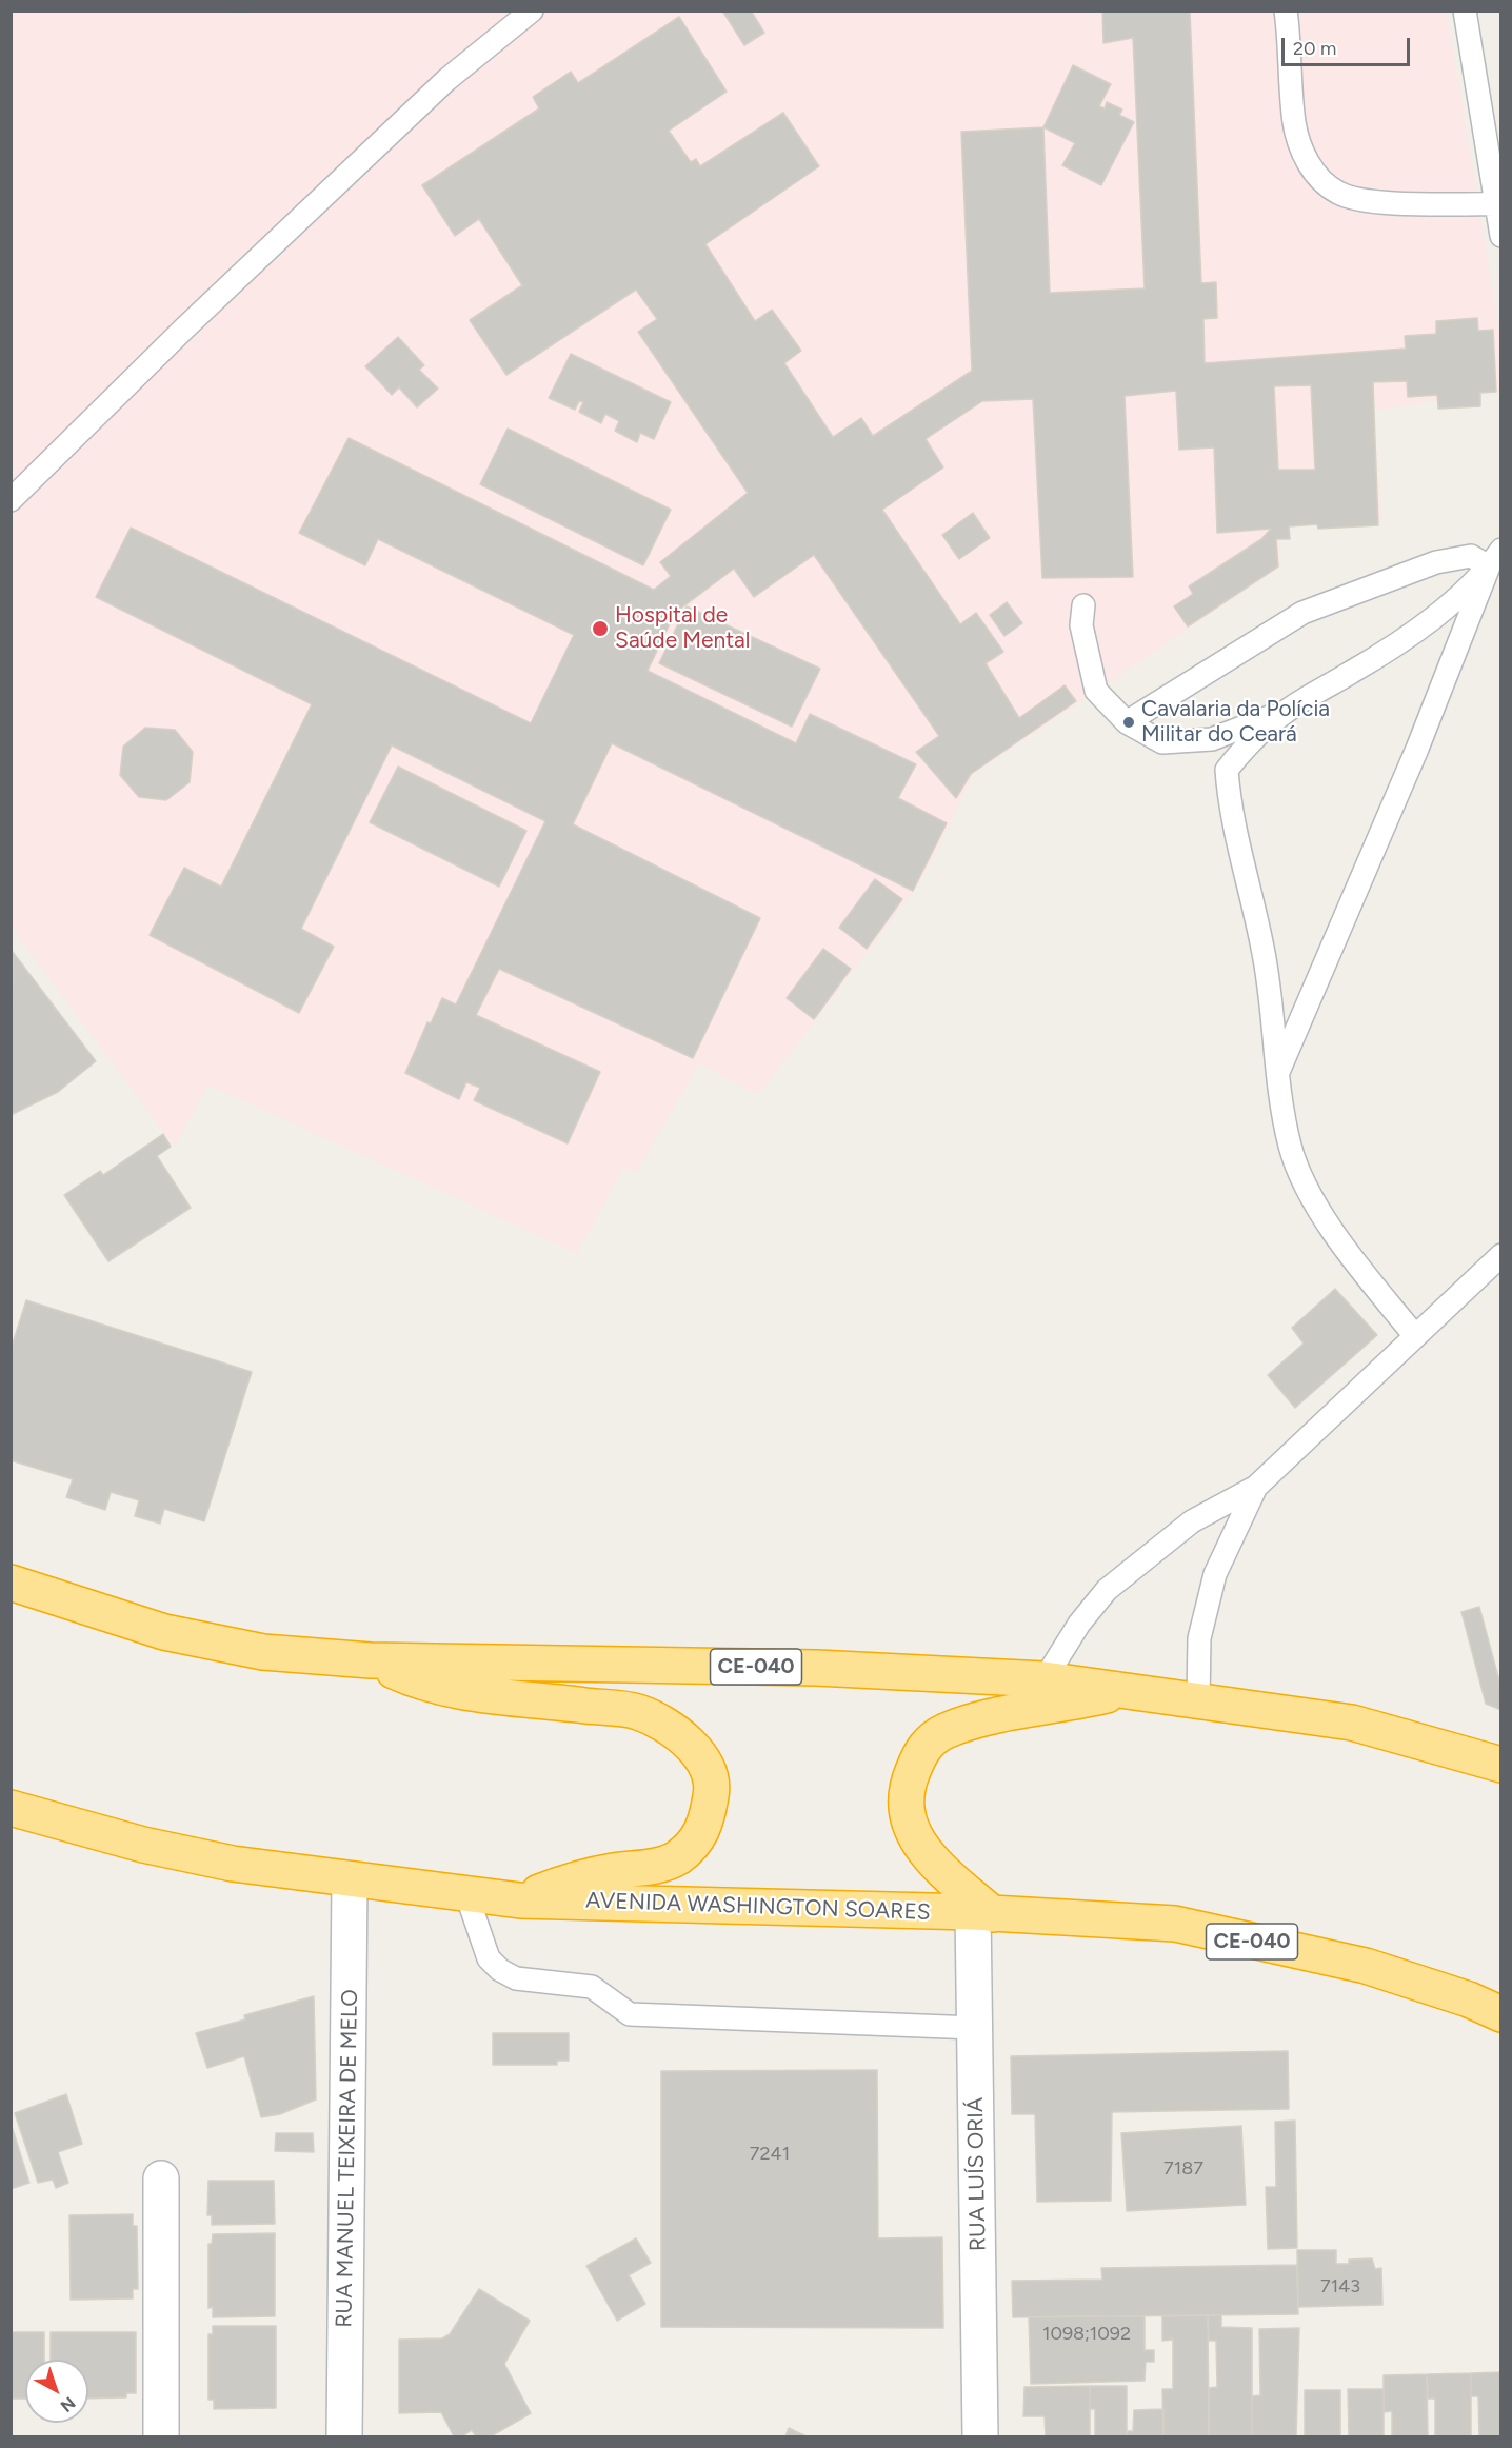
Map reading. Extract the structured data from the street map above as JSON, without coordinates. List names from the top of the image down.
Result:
{
  "streets": {
    "highway": ["CE-040", "AVENIDA WASHINGTON SOARES"],
    "street": ["RUA MANUEL TEIXEIRA DE MELO", "RUA LUÍS ORIÁ"]
  },
  "crossings": [
    ["AVENIDA WASHINGTON SOARES", "RUA MANUEL TEIXEIRA DE MELO"],
    ["AVENIDA WASHINGTON SOARES", "RUA LUÍS ORIÁ"]
  ],
  "places": ["Hospital de Saúde Mental", "Cavalaria da Polícia Militar do Ceará"],
  "house_numbers": [
    "7241",
    "7187",
    "7143",
    "1098;1092"
  ],
  "scale_bar": "20 m",
  "north": "bottom right"
}
